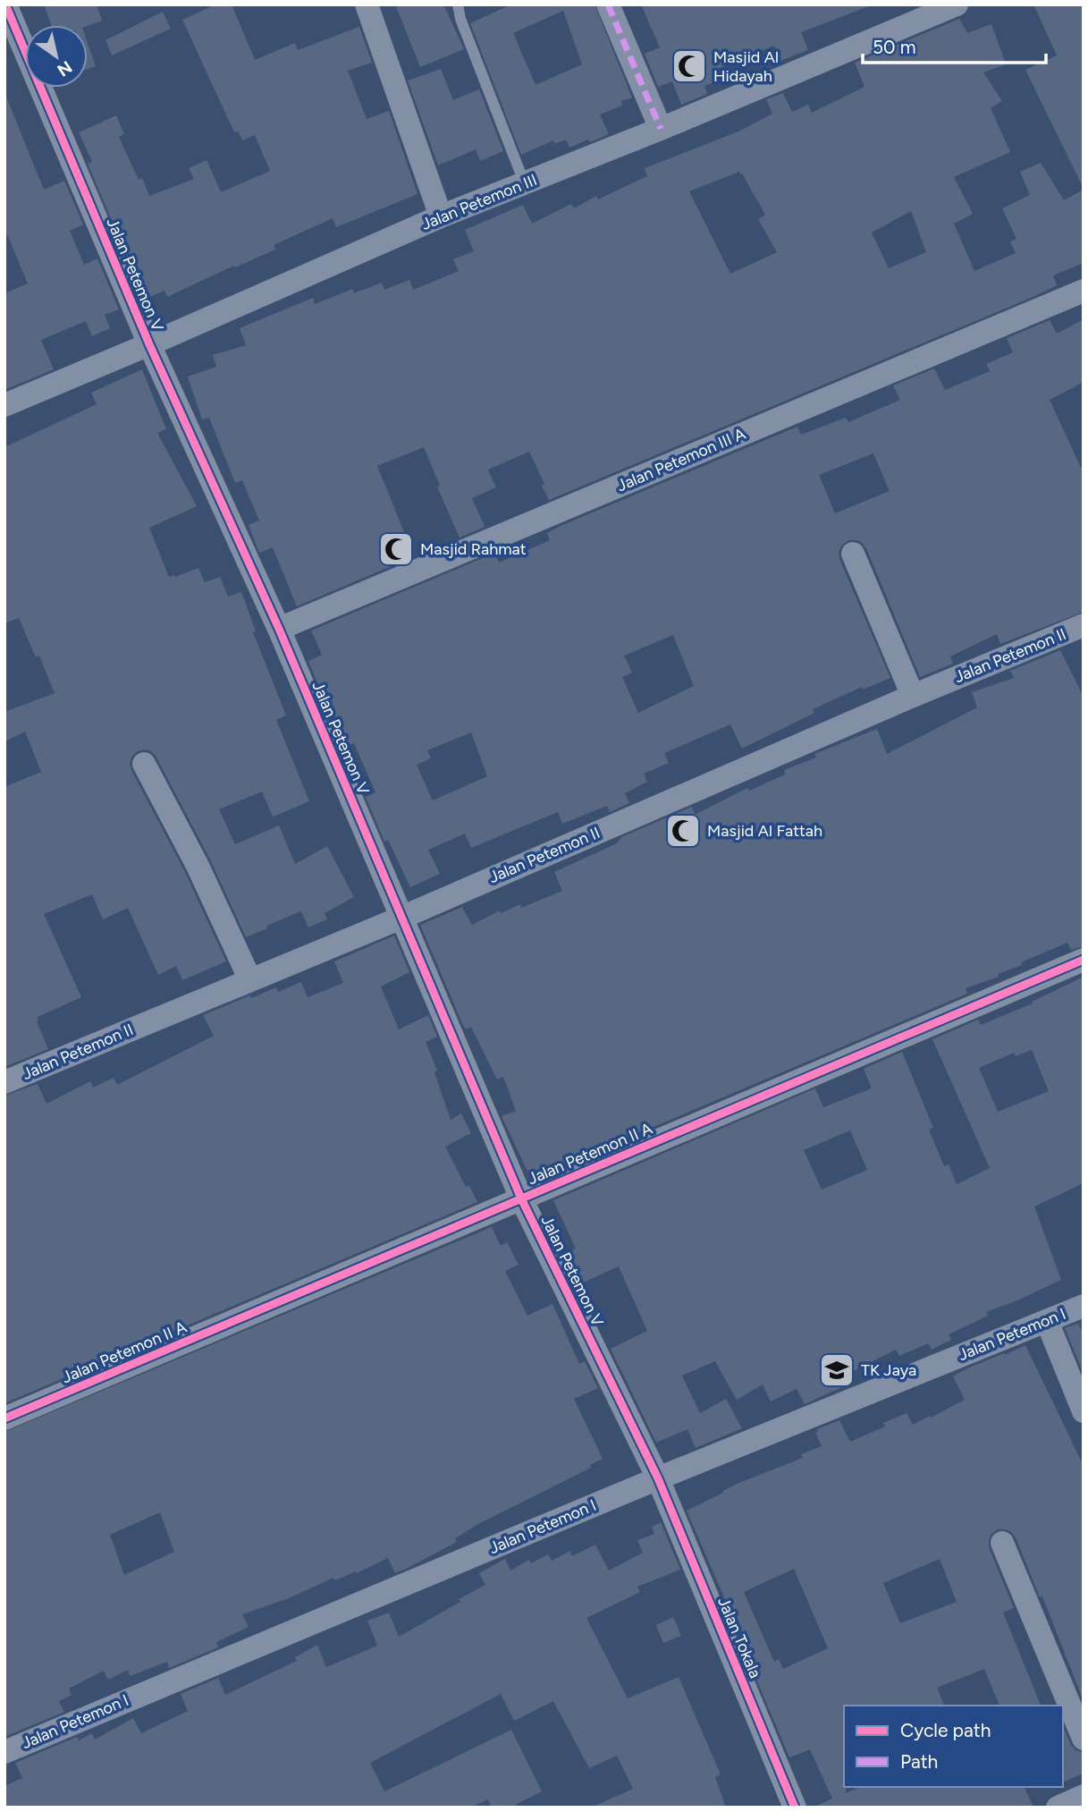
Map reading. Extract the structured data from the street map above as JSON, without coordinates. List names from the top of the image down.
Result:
{
  "streets": {
    "street": [
      "Jalan Petemon III",
      "Jalan Petemon V",
      "Jalan Petemon III A",
      "Jalan Petemon II",
      "Jalan Petemon II A",
      "Jalan Petemon I",
      "Jalan Tokala"
    ]
  },
  "crossings": [
    ["Jalan Petemon III", "Jalan Petemon V"],
    ["Jalan Petemon V", "Jalan Petemon III A"],
    ["Jalan Petemon V", "Jalan Petemon II"],
    ["Jalan Petemon V", "Jalan Petemon II A"],
    ["Jalan Petemon V", "Jalan Petemon I"],
    ["Jalan Petemon V", "Jalan Tokala"],
    ["Jalan Petemon I", "Jalan Tokala"]
  ],
  "places": {
    "mosque": ["Masjid Al Hidayah", "Masjid Rahmat", "Masjid Al Fattah"],
    "school or university": ["TK Jaya"]
  },
  "legend": ["Cycle path", "Path"],
  "scale_bar": "50 m",
  "north": "bottom right"
}
